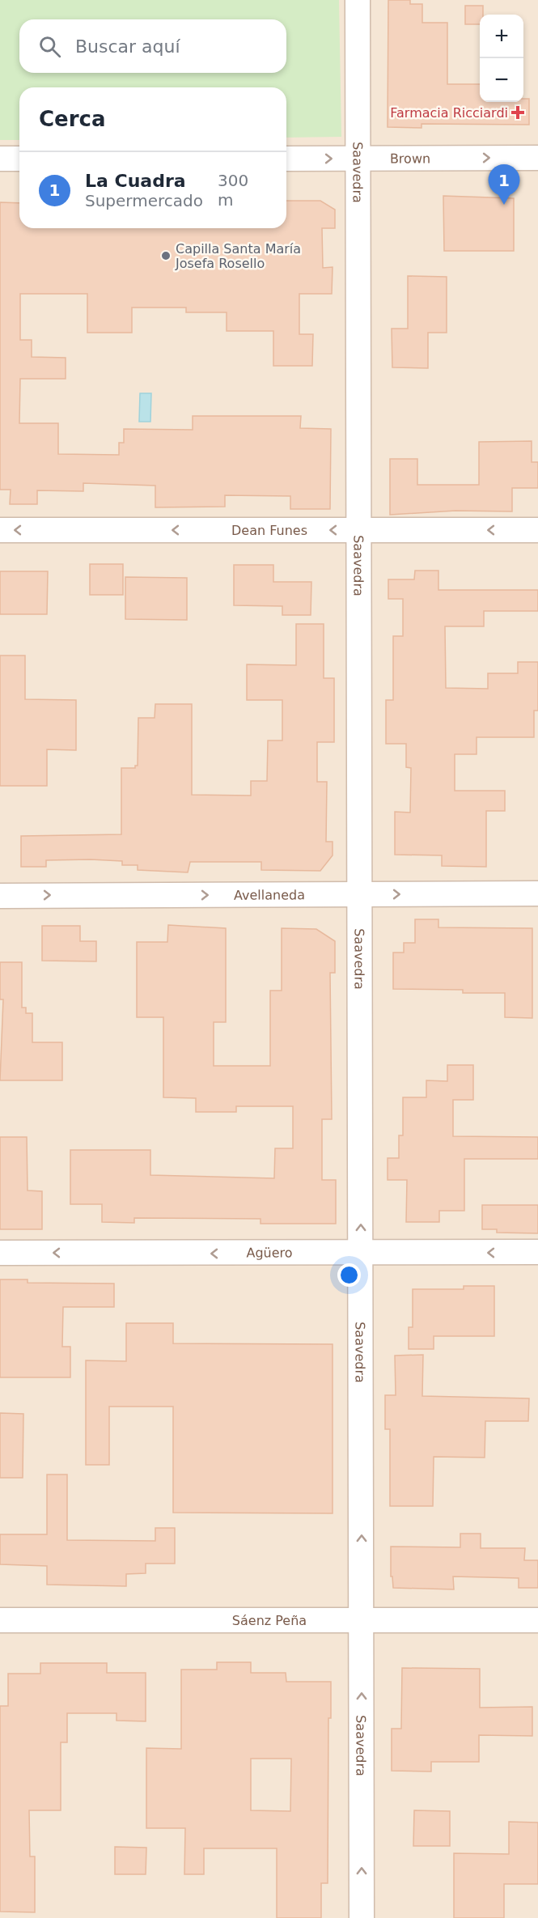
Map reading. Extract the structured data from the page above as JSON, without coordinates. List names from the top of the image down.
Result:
{
  "streets": {
    "street": [
      "Brown",
      "Saavedra",
      "Dean Funes",
      "Avellaneda",
      "Agüero",
      "Sáenz Peña"
    ]
  },
  "crossings": [
    ["Brown", "Saavedra"],
    ["Saavedra", "Dean Funes"],
    ["Saavedra", "Avellaneda"],
    ["Saavedra", "Agüero"],
    ["Saavedra", "Sáenz Peña"]
  ],
  "one_way": [
    "Brown",
    "Saavedra",
    "Dean Funes",
    "Avellaneda",
    "Agüero"
  ],
  "places": {
    "health": ["Farmacia Ricciardi"],
    "other": ["Capilla Santa María Josefa Rosello"]
  },
  "page": {
    "map_buttons": ["+", "−"],
    "search": "Buscar aquí",
    "heading": "Cerca",
    "list": [
      {
        "mark": "1",
        "name": "La Cuadra",
        "note": "Supermercado",
        "value": "300 m"
      }
    ],
    "pins": "1"
  }
}
